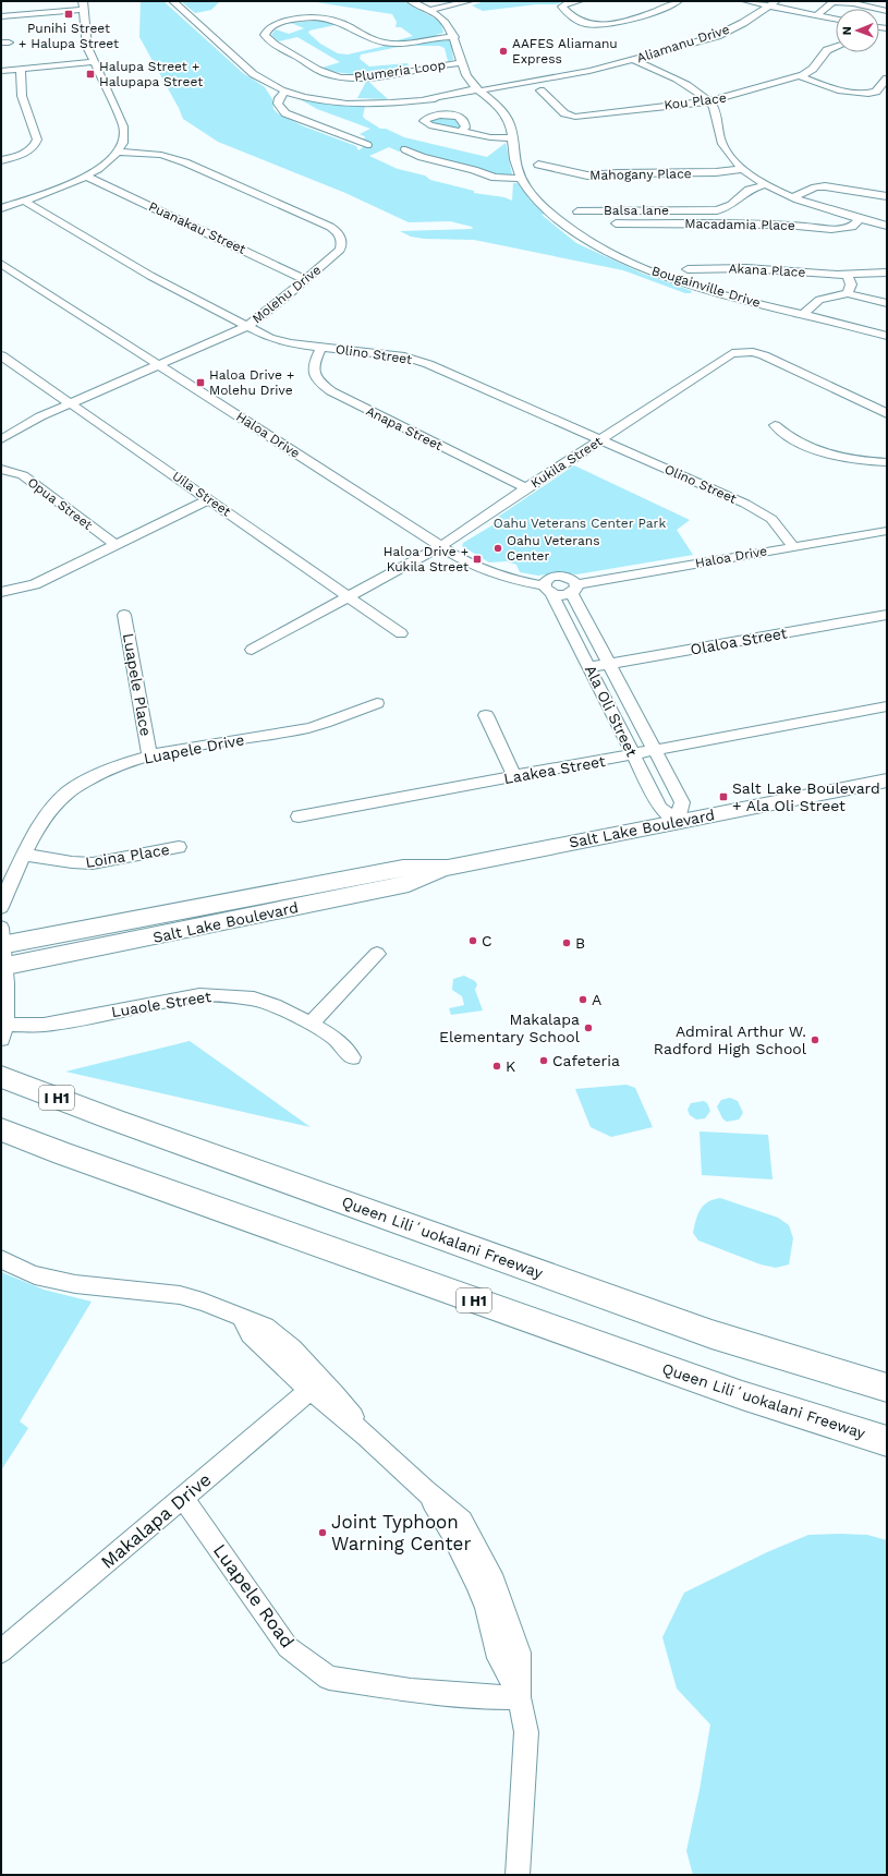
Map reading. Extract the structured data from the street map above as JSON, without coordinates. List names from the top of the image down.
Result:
{
  "streets": {
    "highway": ["I H1", "Queen Liliʻuokalani Freeway"],
    "main road": ["Salt Lake Boulevard"],
    "street": [
      "Aliamanu Drive",
      "Plumeria Loop",
      "Kou Place",
      "Mahogany Place",
      "Balsa lane",
      "Macadamia Place",
      "Puanakau Street",
      "Akana Place",
      "Bougainville Drive",
      "Molehu Drive",
      "Olino Street",
      "Anapa Street",
      "Haloa Drive",
      "Kukila Street",
      "Uila Street",
      "Opua Street",
      "Olaloa Street",
      "Luapele Place",
      "Ala Oli Street",
      "Luapele Drive",
      "Laakea Street",
      "Loina Place",
      "Luaole Street",
      "Makalapa Drive",
      "Luapele Road"
    ]
  },
  "crossings": [
    ["Aliamanu Drive", "Bougainville Drive"],
    ["Plumeria Loop", "Bougainville Drive"],
    ["Puanakau Street", "Molehu Drive"],
    ["Molehu Drive", "Olino Street"],
    ["Molehu Drive", "Haloa Drive"],
    ["Molehu Drive", "Uila Street"],
    ["Olino Street", "Anapa Street"],
    ["Olino Street", "Haloa Drive"],
    ["Olino Street", "Kukila Street"],
    ["Anapa Street", "Kukila Street"],
    ["Haloa Drive", "Kukila Street"],
    ["Haloa Drive", "Ala Oli Street"],
    ["Kukila Street", "Uila Street"],
    ["Olaloa Street", "Ala Oli Street"],
    ["Luapele Place", "Luapele Drive"],
    ["Ala Oli Street", "Laakea Street"],
    ["Ala Oli Street", "Salt Lake Boulevard"],
    ["Luapele Drive", "Loina Place"],
    ["Makalapa Drive", "Luapele Road"]
  ],
  "parks": ["Oahu Veterans Center Park"],
  "places": {
    "transit": [
      "Punihi Street + Halupa Street",
      "Halupa Street + Halupapa Street",
      "Haloa Drive + Molehu Drive",
      "Haloa Drive + Kukila Street",
      "Salt Lake Boulevard + Ala Oli Street"
    ],
    "other": [
      "AAFES Aliamanu Express",
      "Oahu Veterans Center",
      "C",
      "B",
      "A",
      "Makalapa Elementary School",
      "Admiral Arthur W. Radford High School",
      "Cafeteria",
      "K",
      "Joint Typhoon Warning Center"
    ]
  },
  "north": "left"
}
